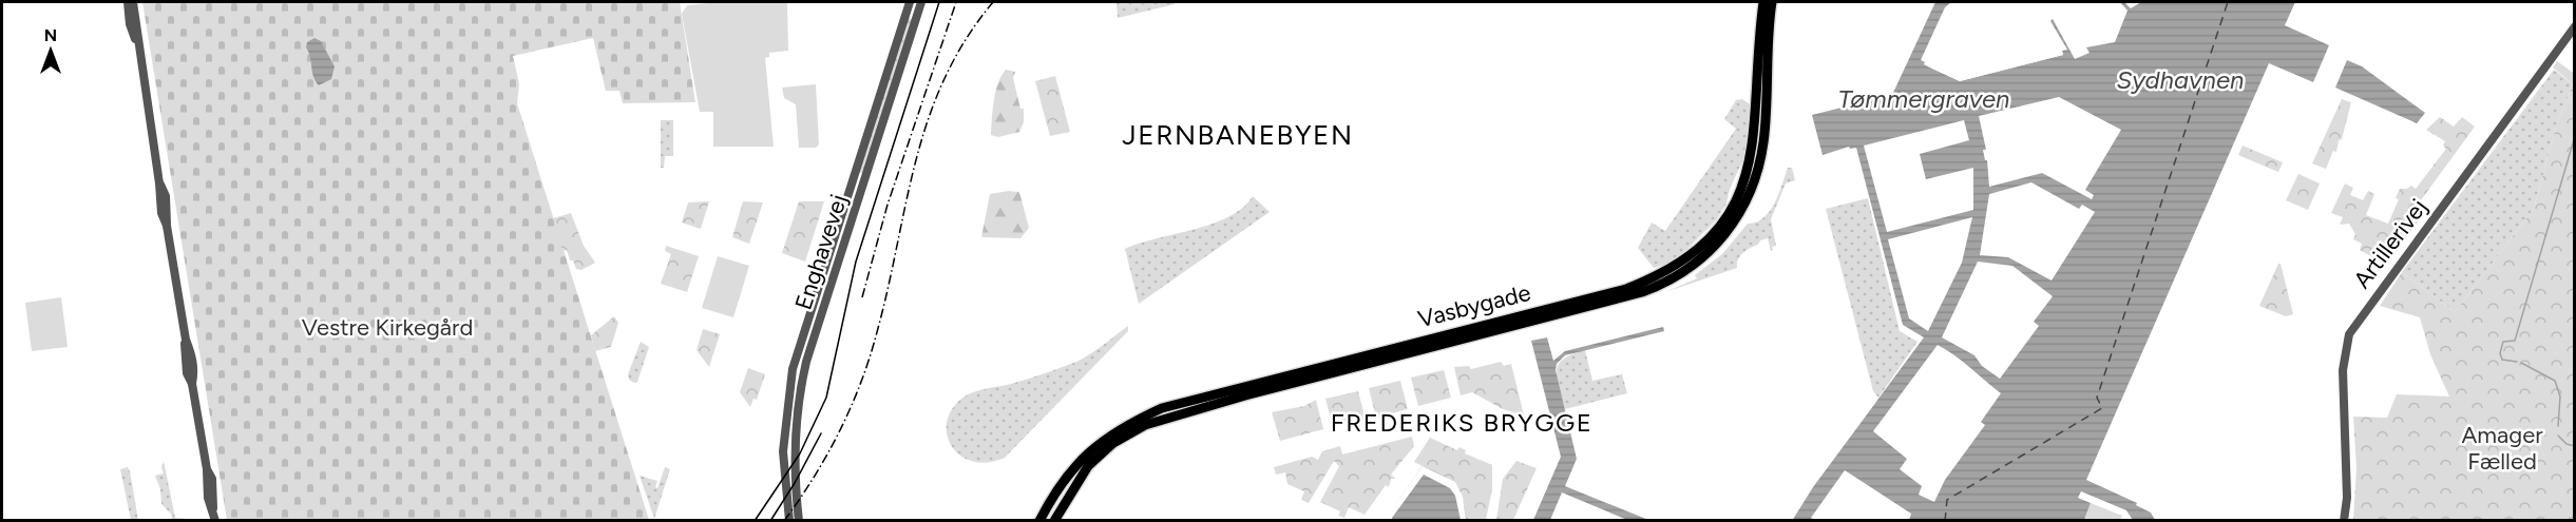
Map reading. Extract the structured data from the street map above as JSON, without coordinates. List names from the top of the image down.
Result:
{
  "streets": {
    "main road": ["Vasbygade"],
    "street": ["Artillerivej", "Enghavevej"]
  },
  "districts": ["JERNBANEBYEN", "FREDERIKS BRYGGE"],
  "water": ["Sydhavnen", "Tømmergraven"],
  "parks": ["Vestre Kirkegård", "Amager Fælled"],
  "north": "top"
}
